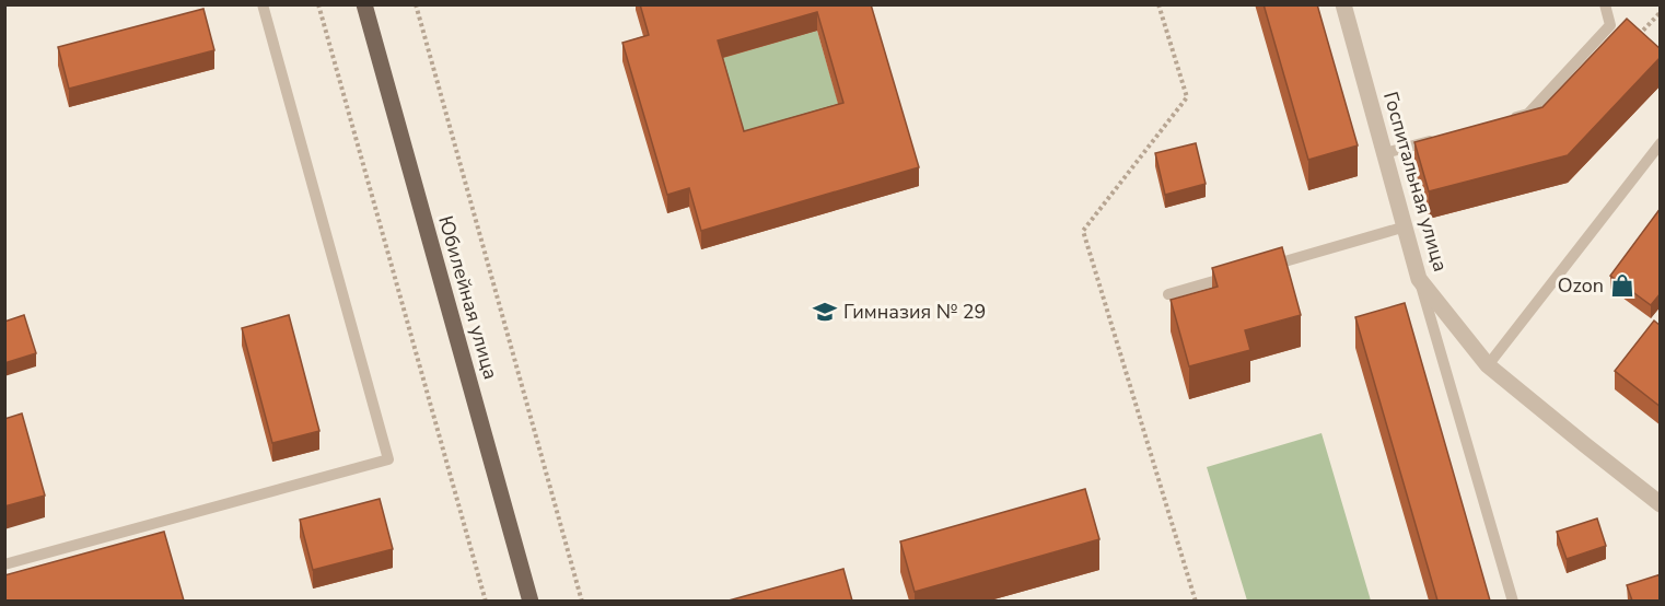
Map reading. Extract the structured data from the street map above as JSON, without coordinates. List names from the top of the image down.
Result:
{
  "streets": {
    "main road": ["Юбилейная улица"],
    "street": ["Госпитальная улица"]
  },
  "places": {
    "shop": ["Ozon"],
    "school or university": ["Гимназия № 29"]
  }
}
